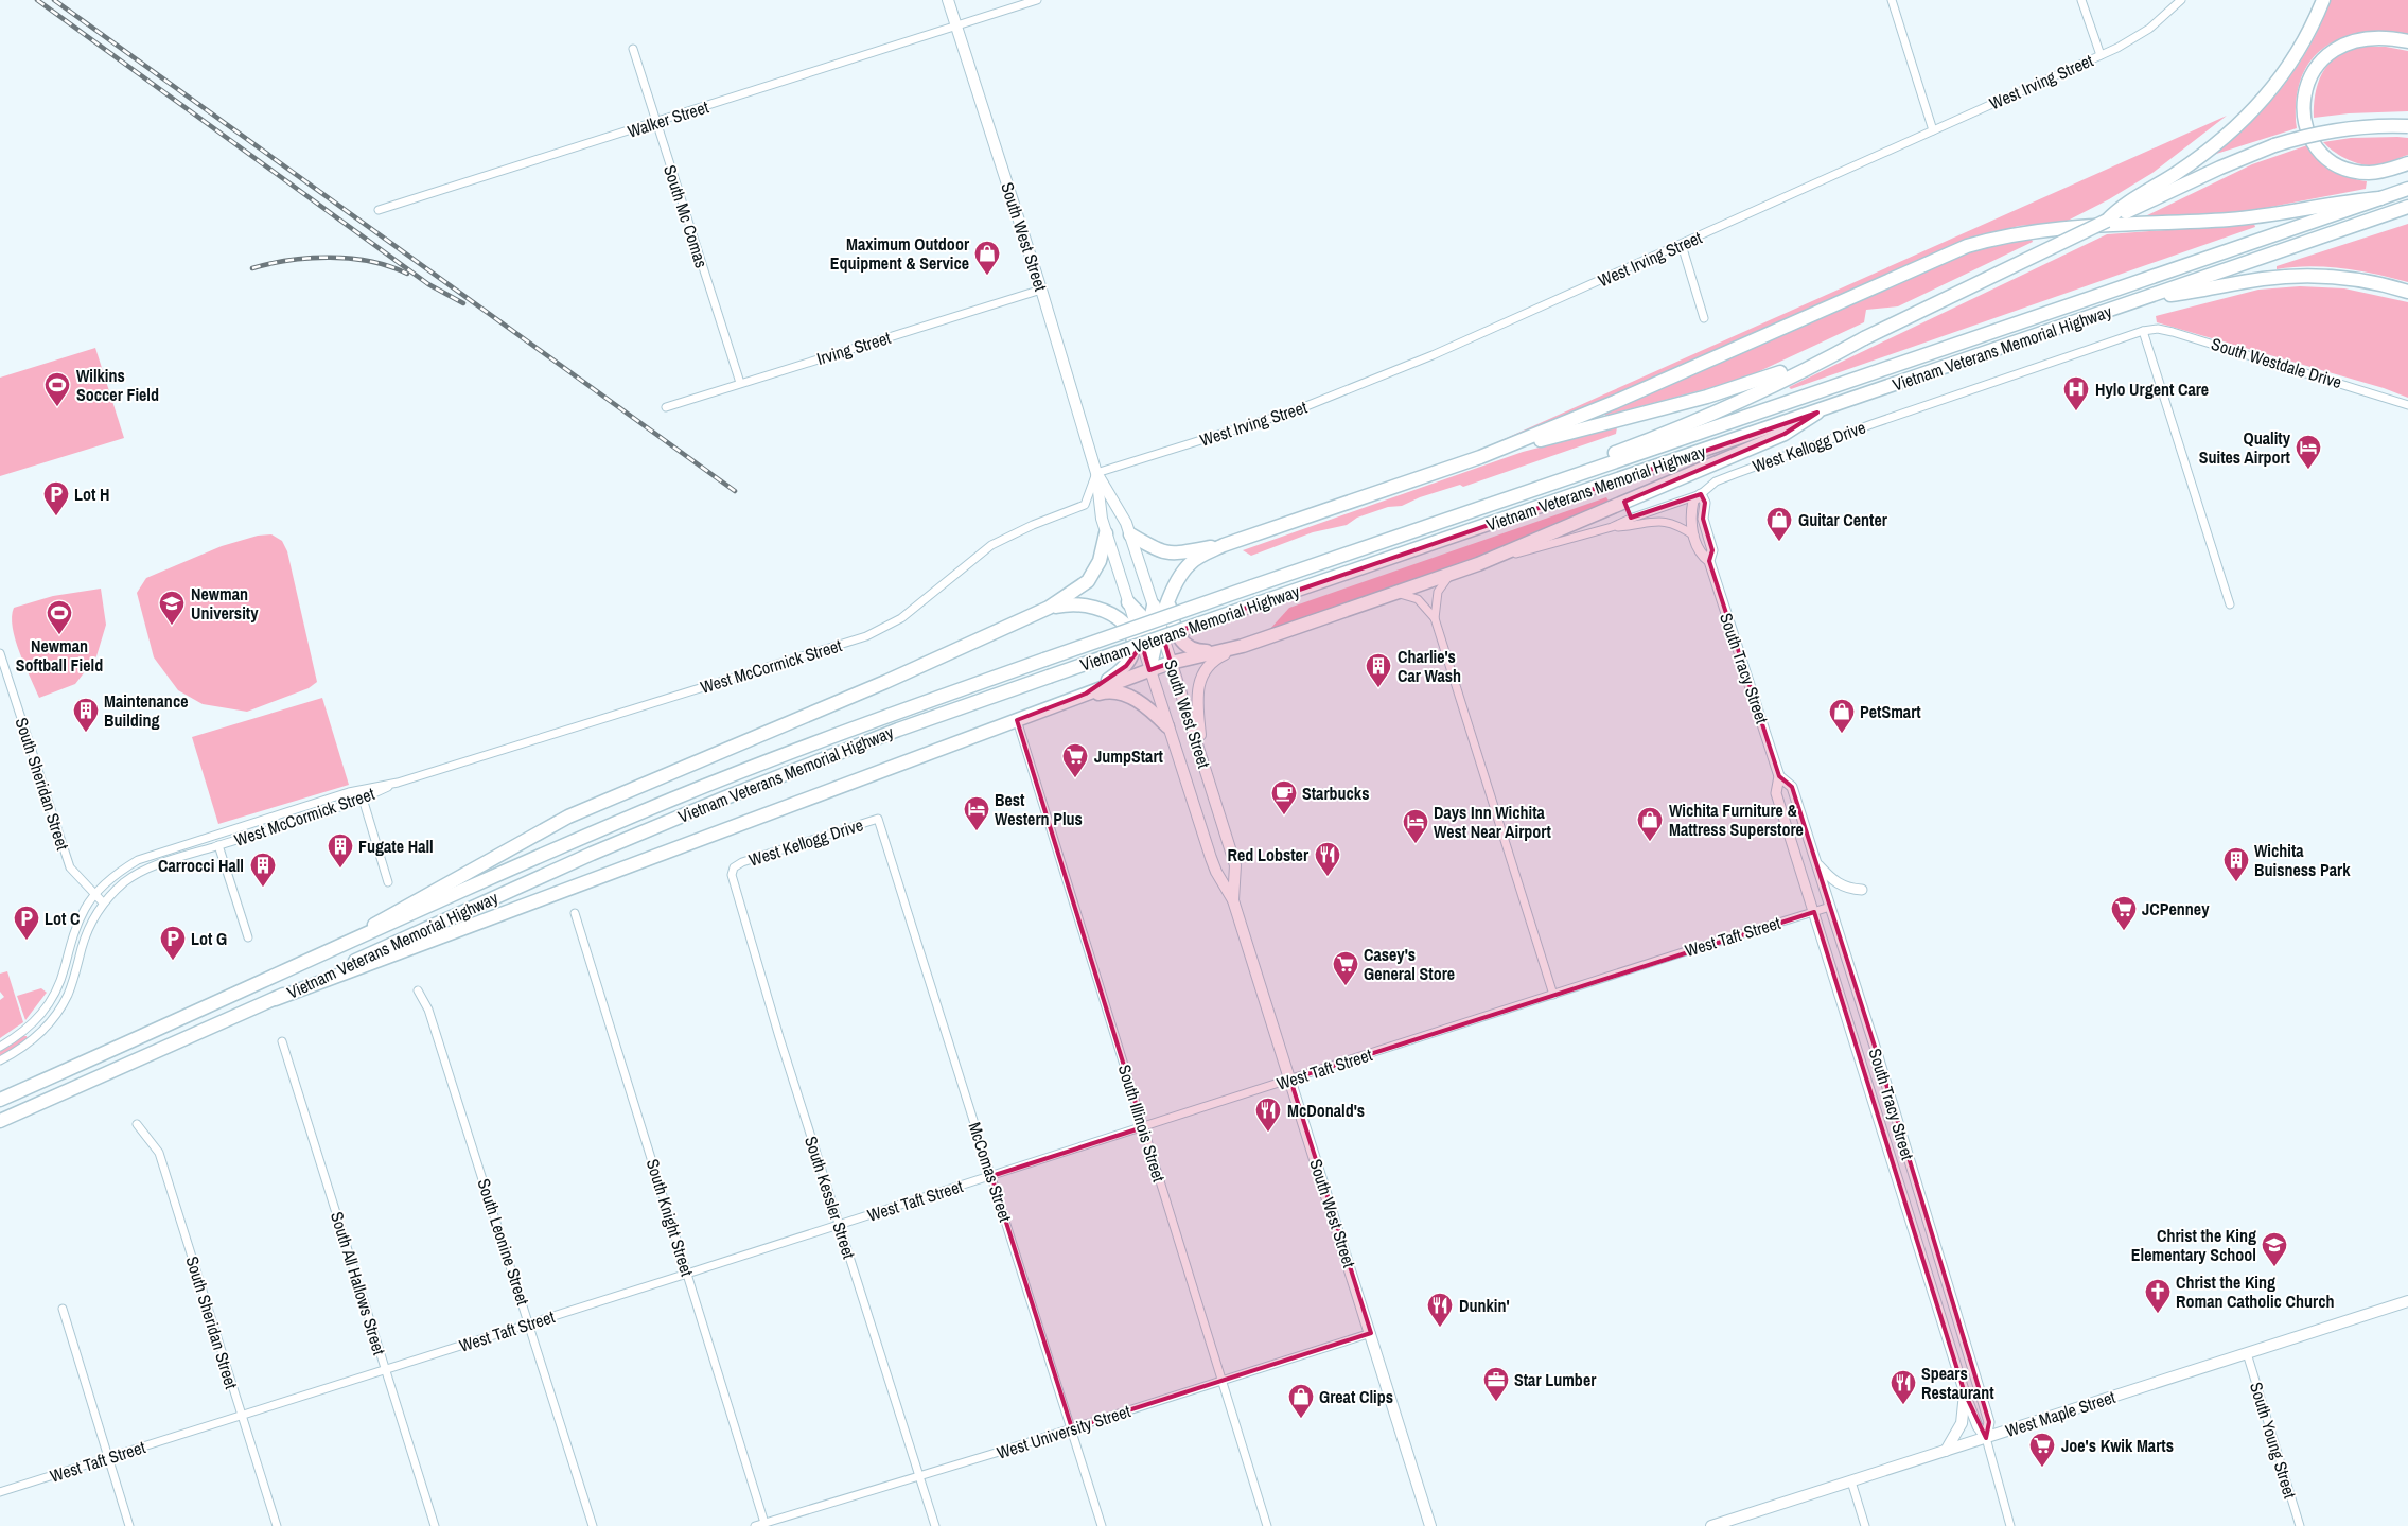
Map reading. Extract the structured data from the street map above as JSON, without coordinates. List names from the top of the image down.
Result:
{
  "streets": {
    "highway": ["Vietnam Veterans Memorial Highway"],
    "main road": ["South West Street", "West Maple Street"],
    "street": [
      "West Irving Street",
      "Walker Street",
      "South Mc Comas",
      "Irving Street",
      "South Westdale Drive",
      "West Kellogg Drive",
      "West McCormick Street",
      "South Tracy Street",
      "South Sheridan Street",
      "West Taft Street",
      "South Illinois Street",
      "McComas Street",
      "South Kessler Street",
      "South Knight Street",
      "South Leonine Street",
      "South All Hallows Street",
      "West University Street",
      "South Young Street"
    ]
  },
  "crossings": [
    ["West Irving Street", "South West Street"],
    ["West Irving Street", "West McCormick Street"],
    ["Walker Street", "South Mc Comas"],
    ["Walker Street", "South West Street"],
    ["South Mc Comas", "Irving Street"],
    ["South West Street", "Irving Street"],
    ["South West Street", "West McCormick Street"],
    ["South West Street", "West Taft Street"],
    ["South West Street", "West University Street"],
    ["South Westdale Drive", "West Kellogg Drive"],
    ["West Kellogg Drive", "South Tracy Street"],
    ["West Kellogg Drive", "McComas Street"],
    ["West Kellogg Drive", "South Kessler Street"],
    ["West McCormick Street", "South Sheridan Street"],
    ["South Tracy Street", "West Taft Street"],
    ["South Tracy Street", "West Maple Street"],
    ["South Sheridan Street", "West Taft Street"],
    ["West Taft Street", "South Illinois Street"],
    ["West Taft Street", "McComas Street"],
    ["West Taft Street", "South Kessler Street"],
    ["West Taft Street", "South Knight Street"],
    ["West Taft Street", "South Leonine Street"],
    ["West Taft Street", "South All Hallows Street"],
    ["South Illinois Street", "West University Street"],
    ["McComas Street", "West University Street"],
    ["South Kessler Street", "West University Street"],
    ["South Knight Street", "West University Street"],
    ["West Maple Street", "South Young Street"]
  ],
  "places": {
    "shop": [
      "Maximum Outdoor Equipment & Service",
      "Guitar Center",
      "PetSmart",
      "Wichita Furniture & Mattress Superstore",
      "Great Clips"
    ],
    "sports": ["Wilkins Soccer Field", "Newman Softball Field"],
    "hospital": ["Hylo Urgent Care"],
    "hotel": ["Quality Suites Airport", "Best Western Plus", "Days Inn Wichita West Near Airport"],
    "parking": ["Lot H", "Lot C", "Lot G"],
    "school or university": ["Newman University", "Christ the King Elementary School"],
    "building": [
      "Charlie's Car Wash",
      "Maintenance Building",
      "Fugate Hall",
      "Wichita Buisness Park",
      "Carrocci Hall"
    ],
    "supermarket": [
      "JumpStart",
      "JCPenney",
      "Casey's General Store",
      "Joe's Kwik Marts"
    ],
    "cafe": ["Starbucks"],
    "restaurant": [
      "Red Lobster",
      "McDonald's",
      "Dunkin'",
      "Spears Restaurant"
    ],
    "church": ["Christ the King Roman Catholic Church"],
    "office": ["Star Lumber"]
  }
}
